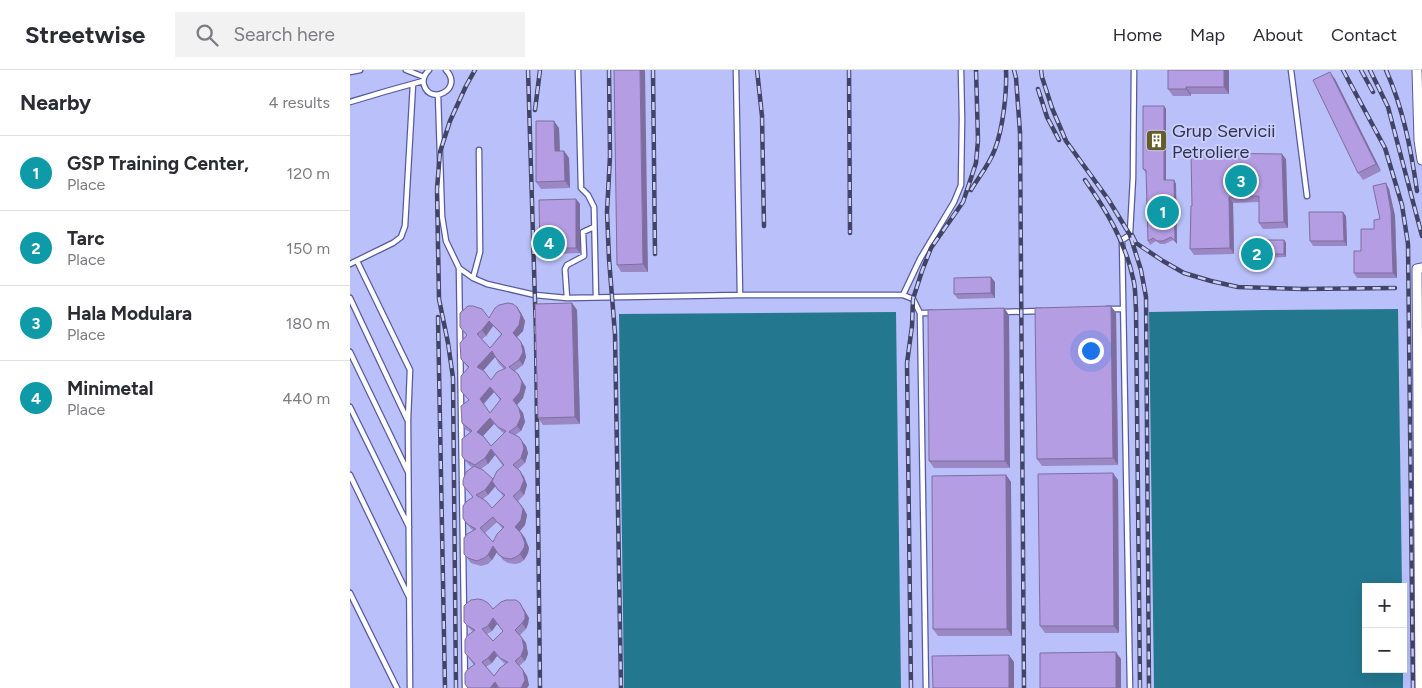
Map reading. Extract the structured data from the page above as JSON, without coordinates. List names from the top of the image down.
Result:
{
  "places": {
    "building": ["Grup Servicii Petroliere"]
  },
  "page": {
    "header": "Streetwise",
    "search": "Search here",
    "nav": [
      "Home",
      "Map",
      "About",
      "Contact"
    ],
    "heading": ["Nearby", "4 results"],
    "list": [
      {
        "mark": "1",
        "name": "GSP Training Center,",
        "note": "Place",
        "value": "120 m"
      },
      {
        "mark": "2",
        "name": "Tarc",
        "note": "Place",
        "value": "150 m"
      },
      {
        "mark": "3",
        "name": "Hala Modulara",
        "note": "Place",
        "value": "180 m"
      },
      {
        "mark": "4",
        "name": "Minimetal",
        "note": "Place",
        "value": "440 m"
      }
    ],
    "pins": [
      "3",
      "1",
      "4",
      "2"
    ],
    "map_buttons": ["+", "−"]
  }
}
